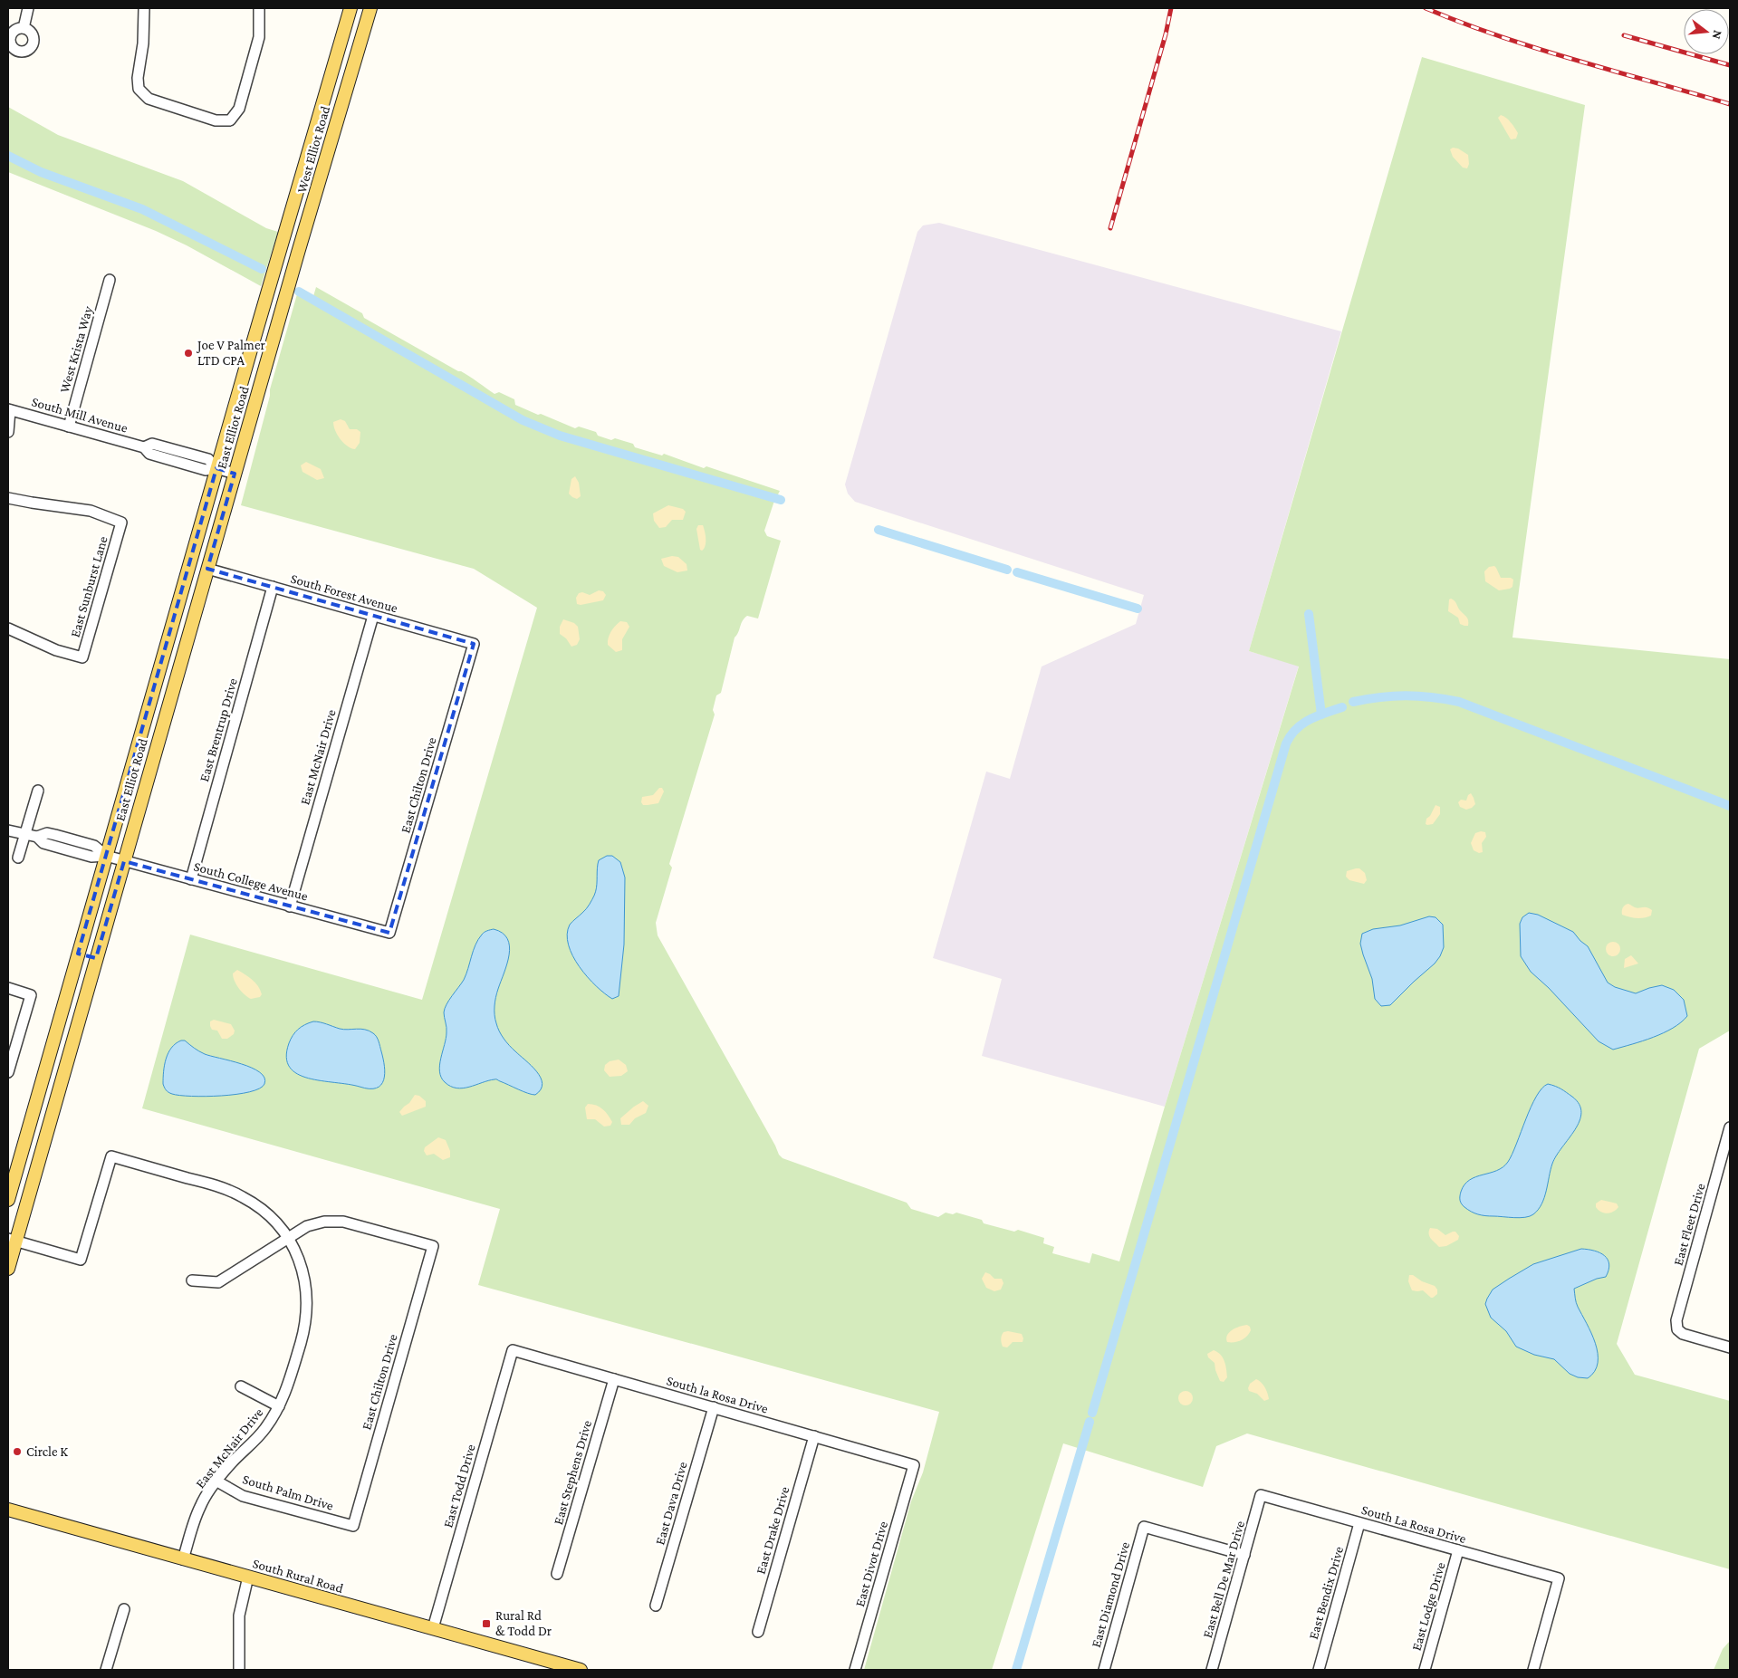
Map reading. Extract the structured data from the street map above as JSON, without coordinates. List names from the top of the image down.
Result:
{
  "streets": {
    "main road": ["West Elliot Road", "East Elliot Road", "South Rural Road"],
    "street": [
      "West Krista Way",
      "South Mill Avenue",
      "East Sunburst Lane",
      "South Forest Avenue",
      "East Brentrup Drive",
      "East McNair Drive",
      "East Chilton Drive",
      "South College Avenue",
      "East Fleet Drive",
      "South la Rosa Drive",
      "East Stephens Drive",
      "East Todd Drive",
      "South Palm Drive",
      "East Dava Drive",
      "South La Rosa Drive",
      "East Drake Drive",
      "East Divot Drive",
      "East Bell De Mar Drive",
      "East Bendix Drive",
      "East Diamond Drive",
      "East Lodge Drive"
    ]
  },
  "crossings": [
    ["West Elliot Road", "East Elliot Road"],
    ["West Krista Way", "South Mill Avenue"],
    ["South Mill Avenue", "East Elliot Road"],
    ["East Elliot Road", "South Forest Avenue"],
    ["East Elliot Road", "East McNair Drive"],
    ["East Elliot Road", "South College Avenue"],
    ["South Forest Avenue", "East Brentrup Drive"],
    ["South Forest Avenue", "East McNair Drive"],
    ["South Forest Avenue", "East Chilton Drive"],
    ["East Brentrup Drive", "South College Avenue"],
    ["East McNair Drive", "East Chilton Drive"],
    ["East McNair Drive", "South College Avenue"],
    ["East McNair Drive", "South Palm Drive"],
    ["East McNair Drive", "South Rural Road"],
    ["East Chilton Drive", "South College Avenue"],
    ["East Chilton Drive", "South Palm Drive"],
    ["South la Rosa Drive", "East Stephens Drive"],
    ["South la Rosa Drive", "East Todd Drive"],
    ["South la Rosa Drive", "East Dava Drive"],
    ["South la Rosa Drive", "East Drake Drive"],
    ["South la Rosa Drive", "East Divot Drive"],
    ["East Todd Drive", "South Rural Road"],
    ["South La Rosa Drive", "East Bell De Mar Drive"],
    ["South La Rosa Drive", "East Bendix Drive"],
    ["South La Rosa Drive", "East Lodge Drive"],
    ["East Bell De Mar Drive", "East Diamond Drive"]
  ],
  "places": {
    "other": ["Joe V Palmer LTD CPA", "Circle K"],
    "transit": ["Rural Rd & Todd Dr"]
  },
  "north": "right"
}
